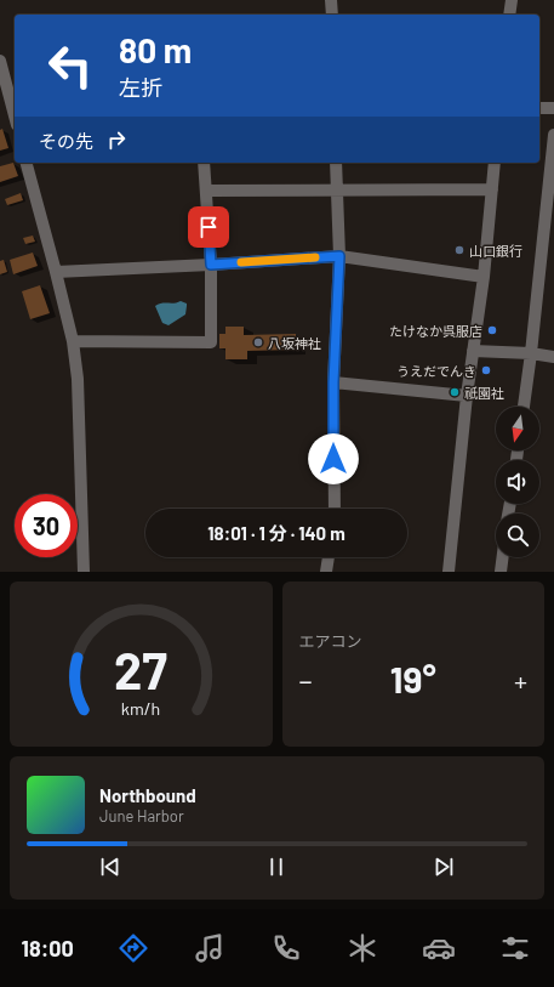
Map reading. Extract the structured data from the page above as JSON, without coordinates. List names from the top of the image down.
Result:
{
  "places": [
    "山口銀行",
    "たけなか呉服店",
    "八坂神社",
    "うえだでんき",
    "祇園社"
  ],
  "north": "bottom",
  "page": {
    "turn": ["80 m", "左折"],
    "then": "その先",
    "limit": "30",
    "trip": "18:01 · 1 分 · 140 m",
    "tile": "エアコン",
    "heat": ["−", "19°", "+"],
    "song": ["Northbound", "June Harbor"],
    "tabs": "18:00",
    "gauge": ["27", "km/h"]
  }
}
